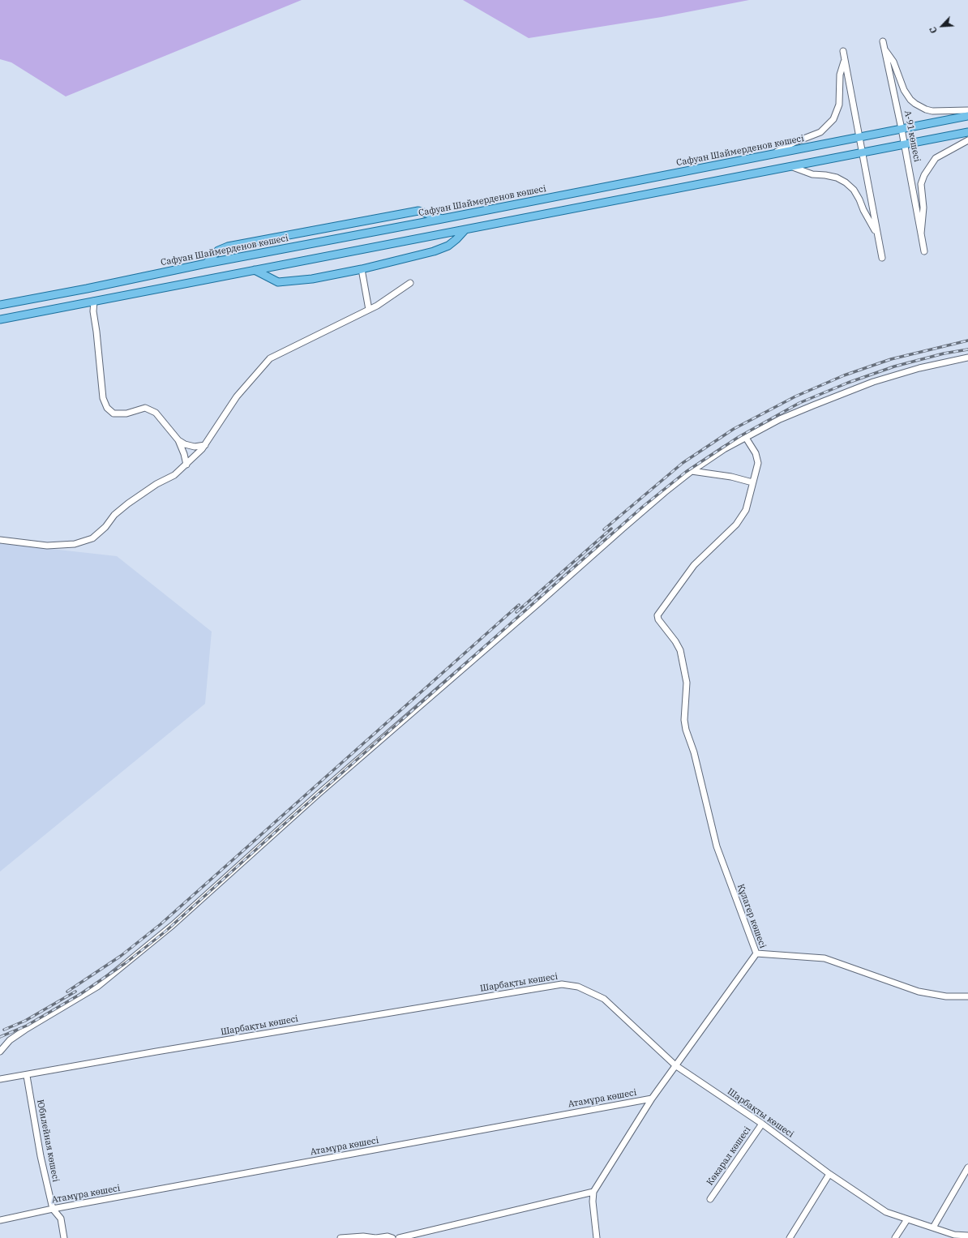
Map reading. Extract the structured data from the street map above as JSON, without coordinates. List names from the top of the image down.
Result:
{
  "streets": {
    "main road": ["Сафуан Шаймерденов көшесі"],
    "street": [
      "А-91 көшесі",
      "Құлагер көшесі",
      "Шарбақты көшесі",
      "Атамұра көшесі",
      "Юбилейная көшесі",
      "Көкарал көшесі"
    ]
  },
  "crossings": [
    ["А-91 көшесі", "Сафуан Шаймерденов көшесі"],
    ["Құлагер көшесі", "Шарбақты көшесі"],
    ["Шарбақты көшесі", "Юбилейная көшесі"],
    ["Шарбақты көшесі", "Көкарал көшесі"],
    ["Атамұра көшесі", "Юбилейная көшесі"]
  ],
  "north": "bottom left"
}
